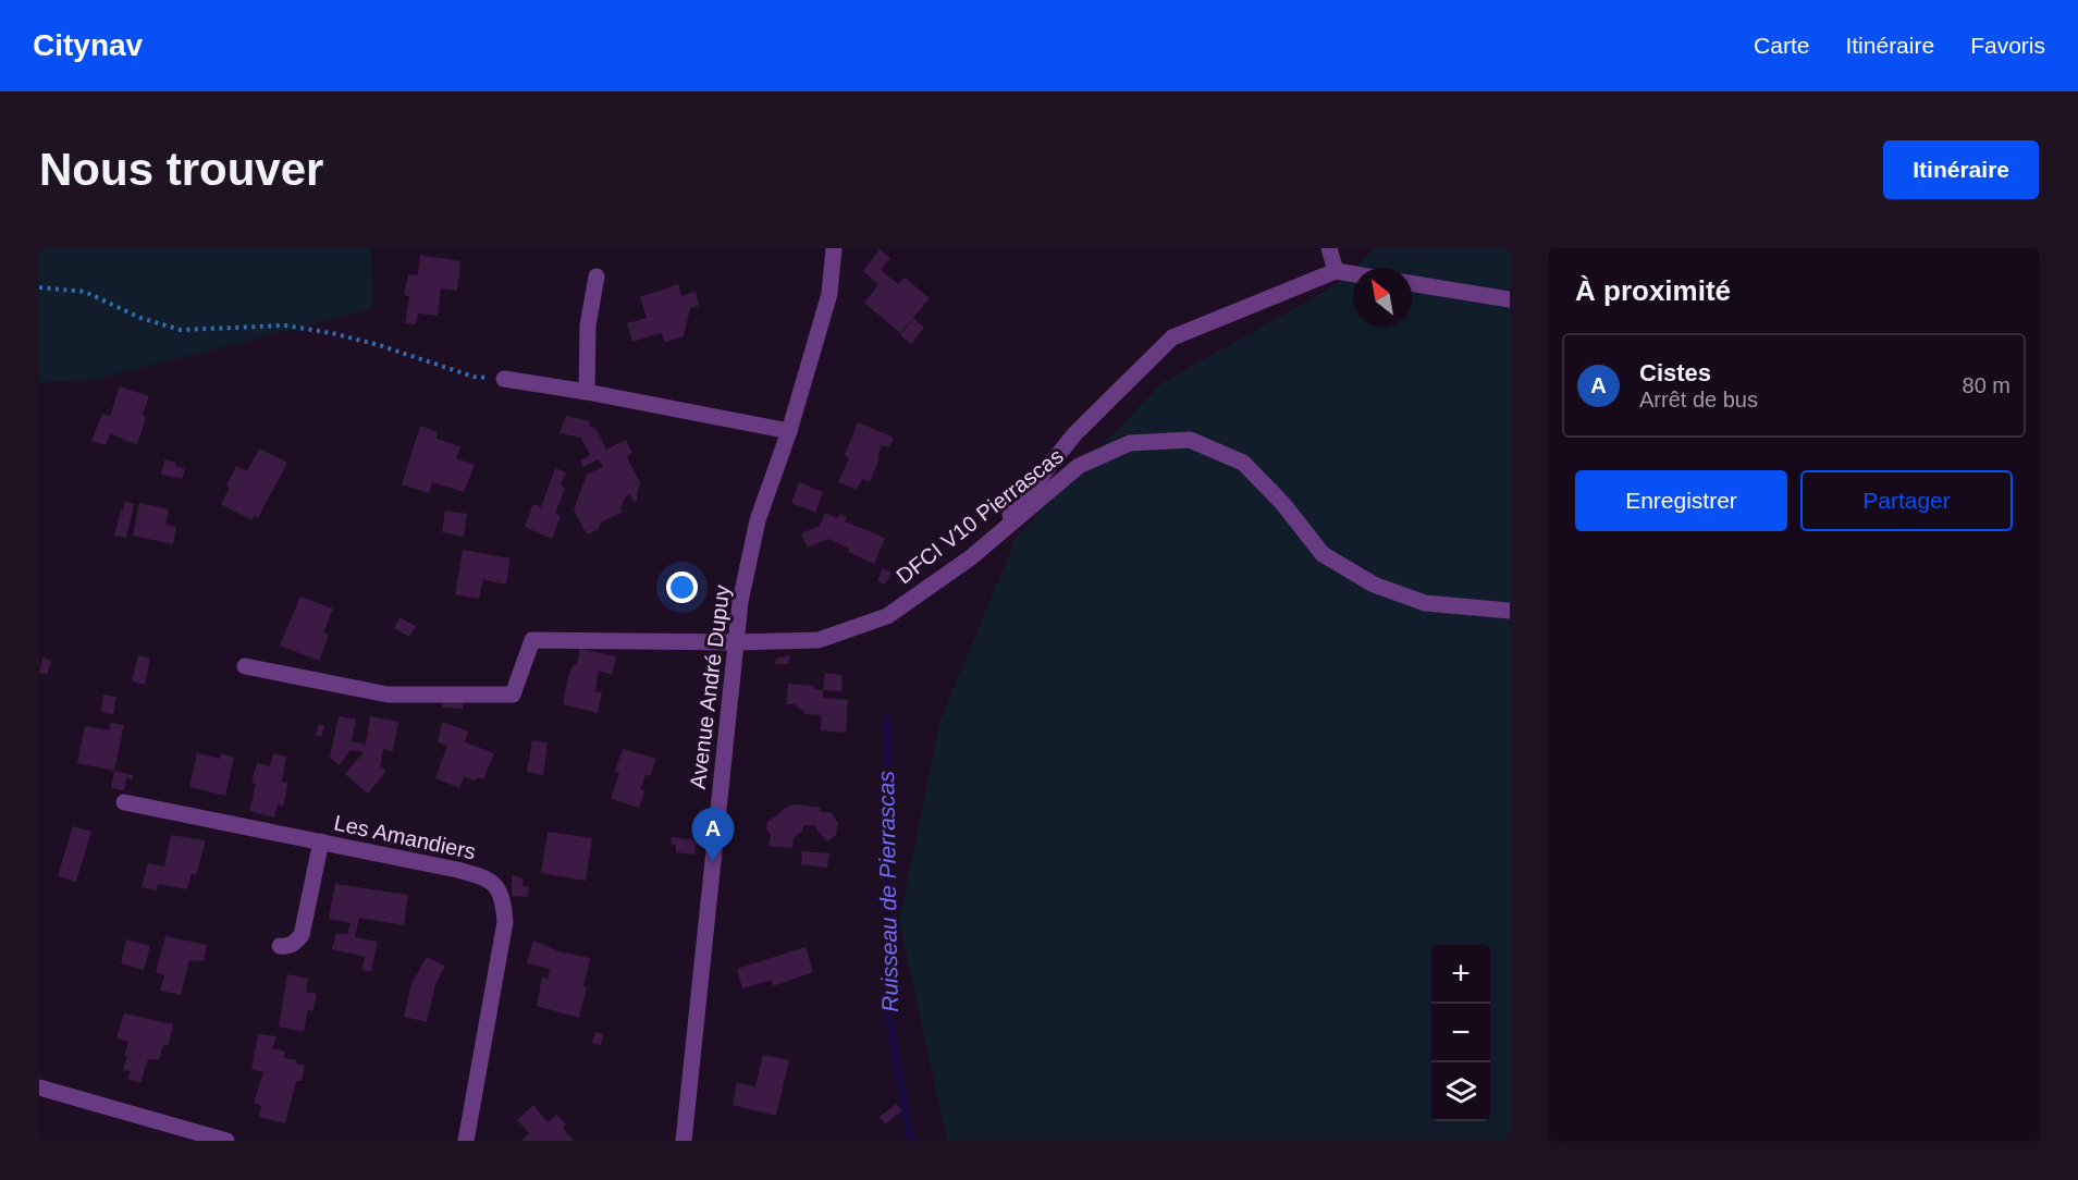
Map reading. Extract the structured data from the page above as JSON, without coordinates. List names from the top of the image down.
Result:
{
  "streets": {
    "street": ["DFCI V10 Pierrascas", "Avenue André Dupuy", "Les Amandiers"]
  },
  "crossings": [
    ["DFCI V10 Pierrascas", "Avenue André Dupuy"]
  ],
  "water": ["Ruisseau de Pierrascas"],
  "north": "top left",
  "page": {
    "header": "Citynav",
    "nav": ["Carte", "Itinéraire", "Favoris"],
    "buttons": [
      "Itinéraire",
      ["Enregistrer", "Partager"]
    ],
    "title": "Nous trouver",
    "heading": "À proximité",
    "list": [
      {
        "mark": "A",
        "name": "Cistes",
        "note": "Arrêt de bus",
        "value": "80 m"
      }
    ],
    "pins": "A",
    "map_buttons": ["+", "−"]
  }
}
